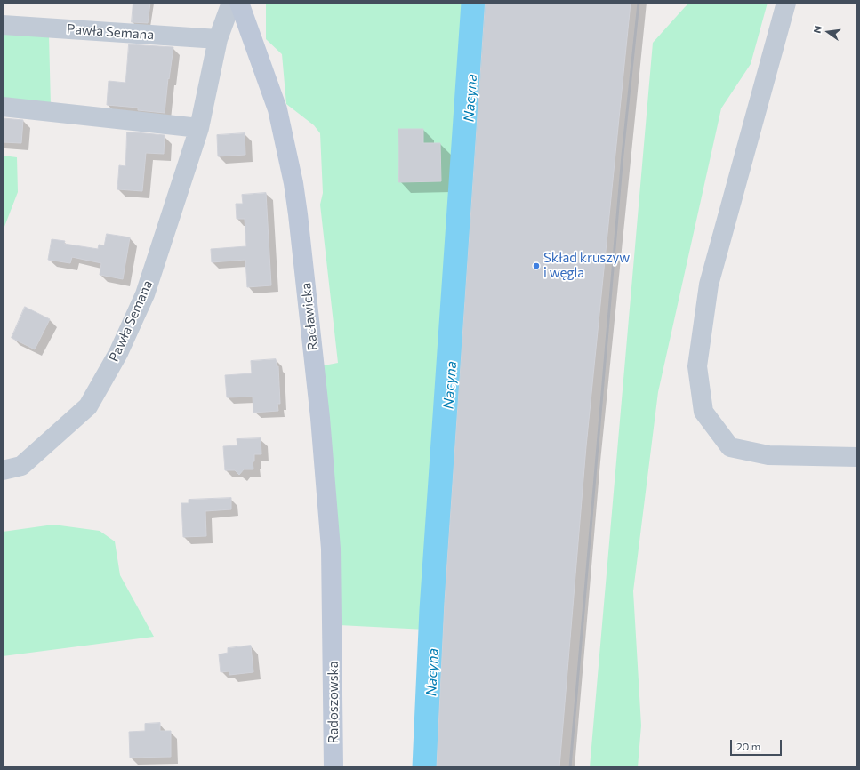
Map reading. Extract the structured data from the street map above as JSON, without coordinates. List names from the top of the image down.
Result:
{
  "streets": {
    "street": ["Pawła Semana", "Racławicka", "Radoszowska"]
  },
  "crossings": [
    ["Racławicka", "Radoszowska"]
  ],
  "water": ["Nacyna"],
  "places": ["Skład kruszyw i węgla"],
  "scale_bar": "20 m",
  "north": "left"
}
